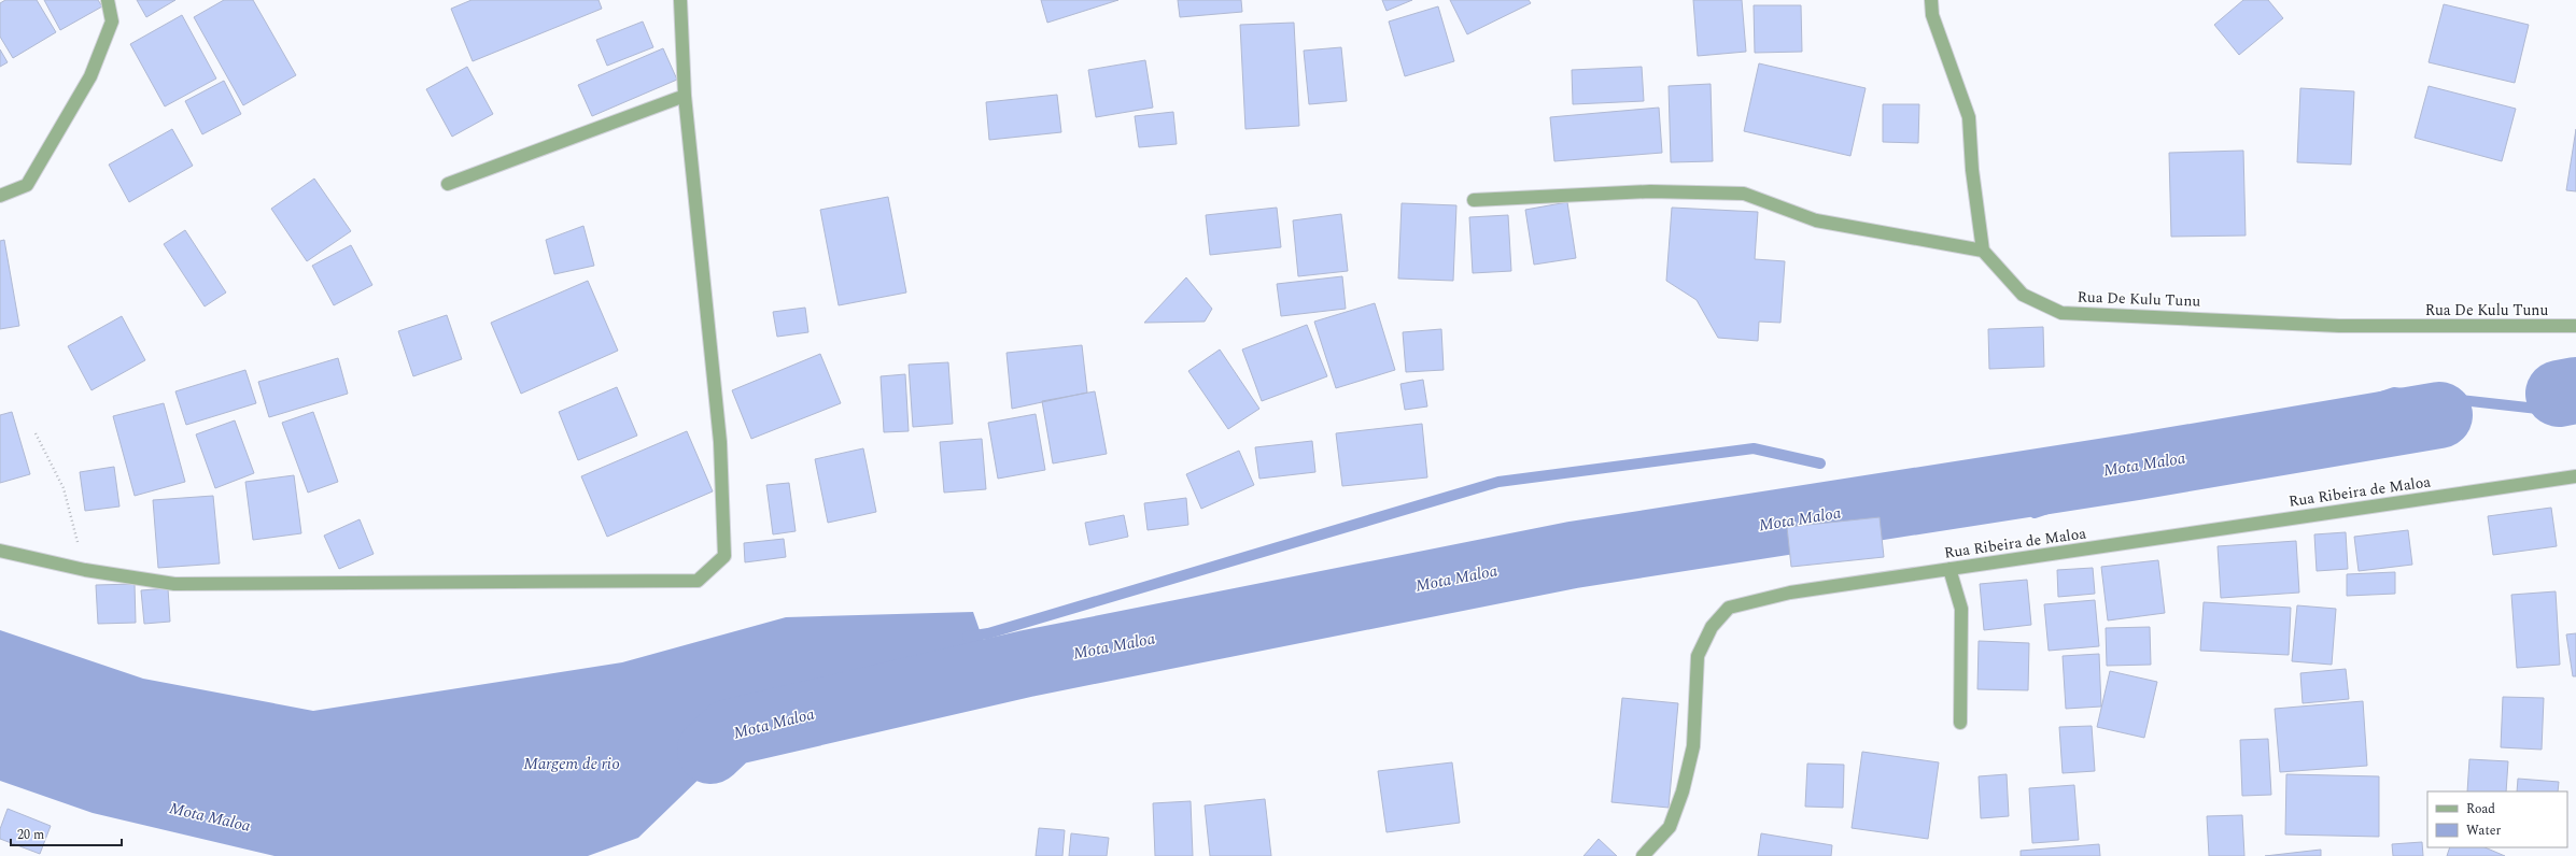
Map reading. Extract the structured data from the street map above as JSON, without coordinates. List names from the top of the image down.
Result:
{
  "streets": {
    "street": ["Rua De Kulu Tunu", "Rua Ribeira de Maloa"]
  },
  "water": ["Mota Maloa", "Margem de rio"],
  "legend": ["Road", "Water"],
  "scale_bar": "20 m"
}
